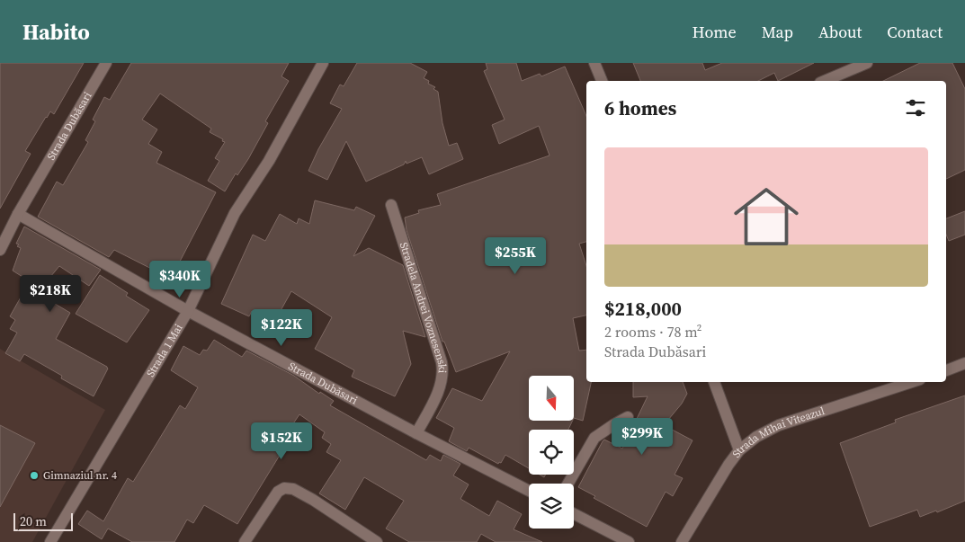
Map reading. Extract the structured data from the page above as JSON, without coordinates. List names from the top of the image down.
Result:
{
  "streets": {
    "street": [
      "Strada Dubăsari",
      "Stradela Andrei Voznesenski",
      "Strada 1 Mai",
      "Strada Mihai Viteazul"
    ]
  },
  "crossings": [
    ["Strada Dubăsari", "Stradela Andrei Voznesenski"],
    ["Strada Dubăsari", "Strada 1 Mai"]
  ],
  "places": ["Gimnaziul nr. 4"],
  "scale_bar": "20 m",
  "north": "bottom",
  "page": {
    "header": "Habito",
    "nav": [
      "Home",
      "Map",
      "About",
      "Contact"
    ],
    "heading": "6 homes",
    "list": [
      {
        "name": "$218,000",
        "note": "2 rooms · 78 m² · Strada Dubăsari"
      }
    ],
    "price": [
      "$255K",
      "$340K",
      "$218K",
      "$122K",
      "$299K",
      "$152K"
    ],
    "scale": "20 m"
  }
}
